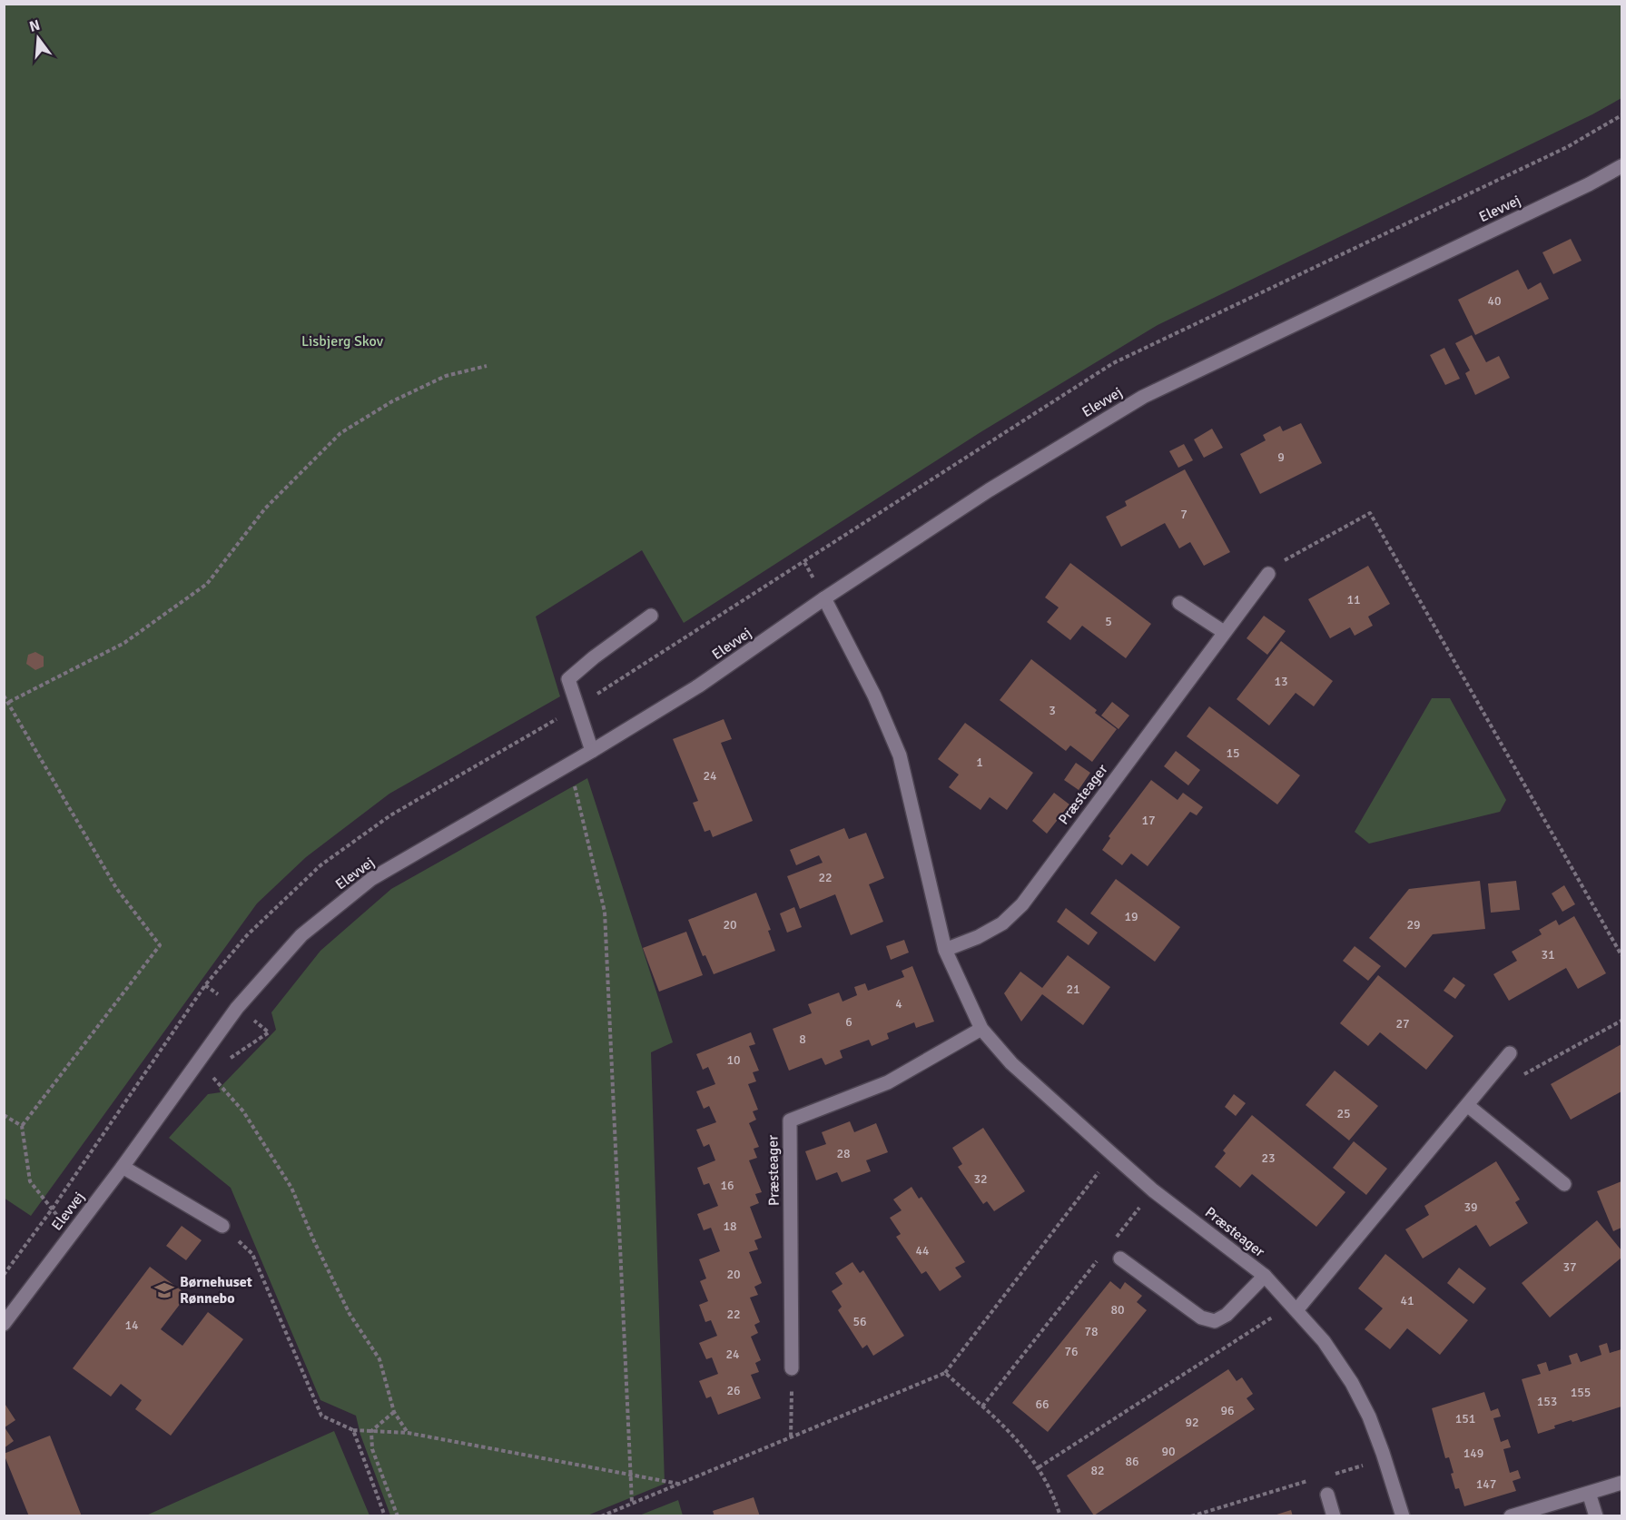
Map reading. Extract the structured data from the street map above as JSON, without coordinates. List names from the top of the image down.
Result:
{
  "streets": {
    "street": ["Elevvej", "Præsteager"]
  },
  "crossings": [
    ["Elevvej", "Præsteager"]
  ],
  "parks": ["Lisbjerg Skov"],
  "places": {
    "school or university": ["Børnehuset Rønnebo"]
  },
  "house_numbers": [
    "40",
    "9",
    "7",
    "11",
    "5",
    "13",
    "3",
    "15",
    "1",
    "24",
    "17",
    "22",
    "19",
    "20",
    "29",
    "31",
    "21",
    "4",
    "6",
    "27",
    "8",
    "10",
    "25",
    "28",
    "23",
    "32",
    "16",
    "39",
    "18",
    "44",
    "37",
    "20",
    "41",
    "80",
    "22",
    "56",
    "14",
    "78",
    "76",
    "24",
    "26",
    "155",
    "153",
    "66",
    "96",
    "151",
    "92",
    "90",
    "149",
    "86",
    "82",
    "147"
  ],
  "north": "top"
}
